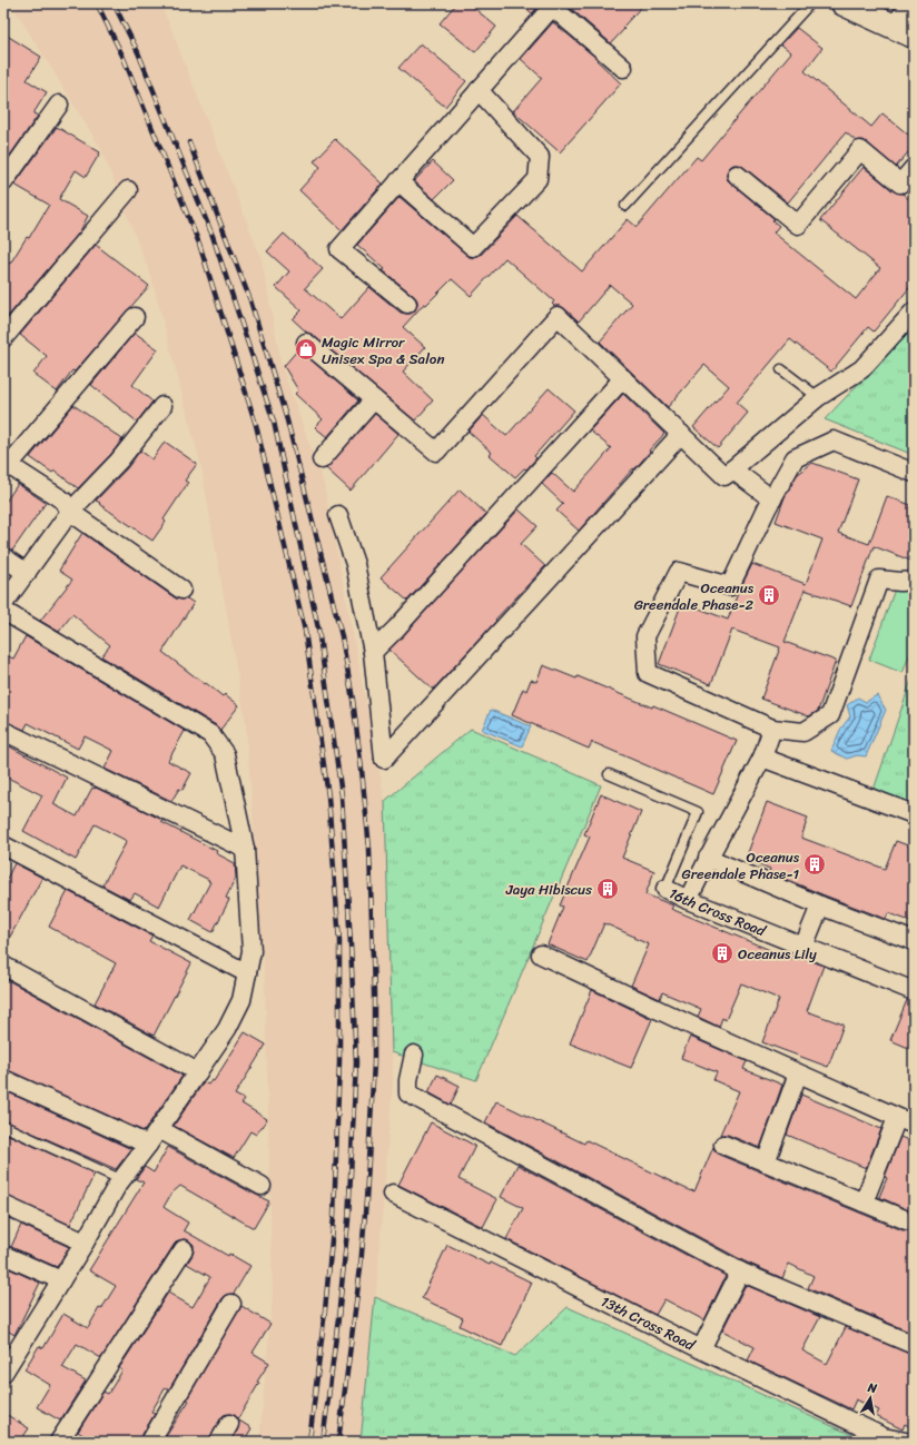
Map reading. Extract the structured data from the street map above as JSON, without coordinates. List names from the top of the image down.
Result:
{
  "streets": {
    "street": ["16th Cross Road", "13th Cross Road"]
  },
  "places": {
    "shop": ["Magic Mirror Unisex Spa & Salon"],
    "building": [
      "Oceanus Greendale Phase-2",
      "Oceanus Greendale Phase-1",
      "Jaya Hibiscus",
      "Oceanus Lily"
    ]
  },
  "north": "top"
}
